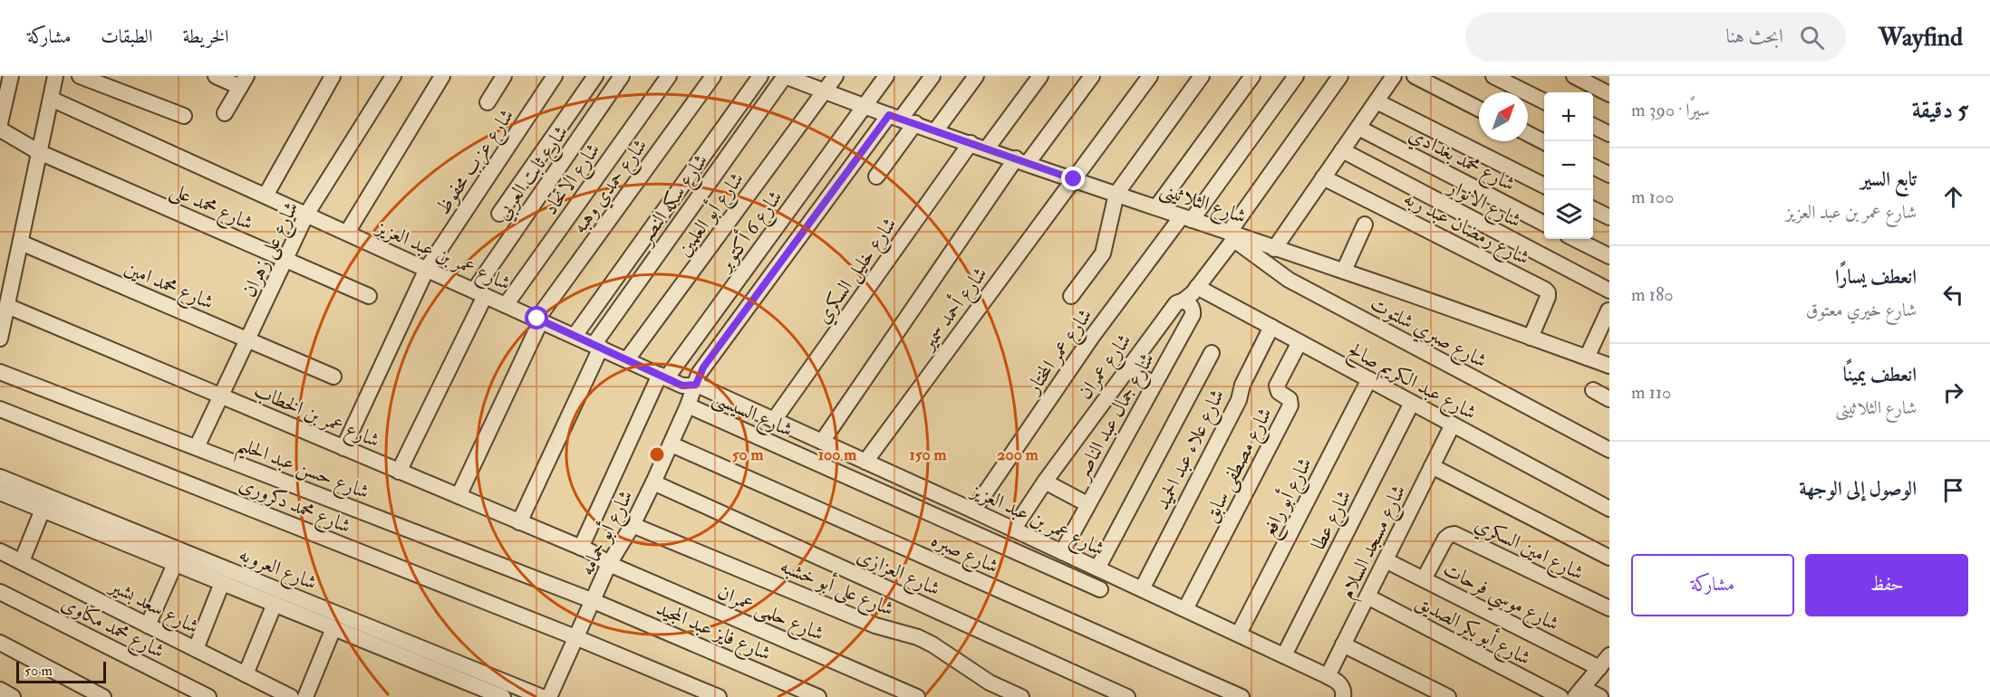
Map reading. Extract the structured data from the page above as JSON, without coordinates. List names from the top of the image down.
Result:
{
  "streets": {
    "street": [
      "شارع محمد بغدادي",
      "شارع عزب محفوظ",
      "شارع ثابت العربي",
      "شارع الاتحاد",
      "شارع حمدي وهبه",
      "شارع سكه النصر",
      "شارع الثلاثينى",
      "شارع الانوار",
      "شارع محمد على",
      "شارع أبو العلمين",
      "شارع رمضان عبد ربه",
      "شارع 6 أكتوبر",
      "شارع على زهران",
      "شارع عمر بن عبد العزيز",
      "شارع خليل السكري",
      "شارع محمد امين",
      "شارع أحمد سمير",
      "شارع صبري شلتوت",
      "شارع عمر المختار",
      "شارع عمران",
      "شارع عبد الكريم صالح",
      "شارع السيسى",
      "شارع عمر بن الخطاب",
      "شارع جمال عبد الناصر",
      "شارع علاء عبد الحميد",
      "شارع مصطفى سابق",
      "شارع حسن عبد الحليم",
      "شارع أبو رافع",
      "شارع محمد دكرورى",
      "شارع عطا",
      "شارع أبو حمامه",
      "شارع مسجد السلام",
      "شارع امين السكري",
      "شارع صبره",
      "شارع العروبه",
      "شارع العزازى",
      "شارع على أبو خشبه",
      "شارع موسي فرحات",
      "شارع سعد بشير",
      "شارع حلمى عمران",
      "شارع محمد مكاوى",
      "شارع أبو بكر الصديق",
      "شارع فايز عبد المجيد"
    ]
  },
  "crossings": [
    ["شارع عزب محفوظ", "شارع عمر بن عبد العزيز"],
    ["شارع عزب محفوظ", "شارع عمر بن الخطاب"],
    ["شارع ثابت العربي", "شارع عمر بن عبد العزيز"],
    ["شارع ثابت العربي", "شارع عمر بن الخطاب"],
    ["شارع الاتحاد", "شارع عمر بن عبد العزيز"],
    ["شارع حمدي وهبه", "شارع عمر بن عبد العزيز"],
    ["شارع حمدي وهبه", "شارع عمر بن الخطاب"],
    ["شارع سكه النصر", "شارع الثلاثينى"],
    ["شارع سكه النصر", "شارع عمر بن عبد العزيز"],
    ["شارع سكه النصر", "شارع عمر بن الخطاب"],
    ["شارع الثلاثينى", "شارع أبو العلمين"],
    ["شارع الثلاثينى", "شارع رمضان عبد ربه"],
    ["شارع الثلاثينى", "شارع 6 أكتوبر"],
    ["شارع الثلاثينى", "شارع خليل السكري"],
    ["شارع الثلاثينى", "شارع أحمد سمير"],
    ["شارع الثلاثينى", "شارع صبري شلتوت"],
    ["شارع الثلاثينى", "شارع عمر المختار"],
    ["شارع الثلاثينى", "شارع عمران"],
    ["شارع الثلاثينى", "شارع أبو حمامه"],
    ["شارع محمد على", "شارع على زهران"],
    ["شارع أبو العلمين", "شارع عمر بن عبد العزيز"],
    ["شارع 6 أكتوبر", "شارع عمر بن عبد العزيز"],
    ["شارع 6 أكتوبر", "شارع عمر بن الخطاب"],
    ["شارع على زهران", "شارع عمر بن عبد العزيز"],
    ["شارع على زهران", "شارع محمد امين"],
    ["شارع على زهران", "شارع عمر بن الخطاب"],
    ["شارع على زهران", "شارع حسن عبد الحليم"],
    ["شارع عمر بن عبد العزيز", "شارع خليل السكري"],
    ["شارع عمر بن عبد العزيز", "شارع أحمد سمير"],
    ["شارع عمر بن عبد العزيز", "شارع عمر المختار"],
    ["شارع عمر بن عبد العزيز", "شارع عمران"],
    ["شارع عمر بن عبد العزيز", "شارع جمال عبد الناصر"],
    ["شارع عمر بن عبد العزيز", "شارع علاء عبد الحميد"],
    ["شارع عمر بن عبد العزيز", "شارع مصطفى سابق"],
    ["شارع عمر بن عبد العزيز", "شارع أبو رافع"],
    ["شارع عمر بن عبد العزيز", "شارع عطا"],
    ["شارع عمر بن عبد العزيز", "شارع أبو حمامه"],
    ["شارع عمر بن عبد العزيز", "شارع مسجد السلام"],
    ["شارع صبري شلتوت", "شارع عمران"],
    ["شارع عمران", "شارع عبد الكريم صالح"],
    ["شارع عمران", "شارع جمال عبد الناصر"],
    ["شارع عبد الكريم صالح", "شارع علاء عبد الحميد"],
    ["شارع عبد الكريم صالح", "شارع مصطفى سابق"],
    ["شارع عبد الكريم صالح", "شارع أبو رافع"],
    ["شارع عبد الكريم صالح", "شارع عطا"],
    ["شارع عبد الكريم صالح", "شارع مسجد السلام"],
    ["شارع السيسى", "شارع أبو حمامه"],
    ["شارع عمر بن الخطاب", "شارع أبو حمامه"],
    ["شارع عمر بن الخطاب", "شارع حلمى عمران"],
    ["شارع حسن عبد الحليم", "شارع أبو حمامه"],
    ["شارع حسن عبد الحليم", "شارع فايز عبد المجيد"],
    ["شارع محمد دكرورى", "شارع أبو حمامه"],
    ["شارع أبو حمامه", "شارع صبره"],
    ["شارع أبو حمامه", "شارع العزازى"],
    ["شارع أبو حمامه", "شارع على أبو خشبه"],
    ["شارع أبو حمامه", "شارع حلمى عمران"],
    ["شارع أبو حمامه", "شارع فايز عبد المجيد"],
    ["شارع مسجد السلام", "شارع موسي فرحات"],
    ["شارع مسجد السلام", "شارع أبو بكر الصديق"],
    ["شارع امين السكري", "شارع موسي فرحات"]
  ],
  "scale_bar": "50 m",
  "north": "top right",
  "page": {
    "header": "Wayfind",
    "search": "ابحث هنا",
    "nav": ["الخريطة", "الطبقات", "مشاركة"],
    "heading": ["5 دقيقة", "سيرًا · 390 m"],
    "map_buttons": ["+", "−"],
    "list": [
      ["تابع السير", "شارع عمر بن عبد العزيز", "100 m"],
      ["انعطف يسارًا", "شارع خيري معتوق", "180 m"],
      ["انعطف يمينًا", "شارع الثلاثينى", "110 m"],
      "الوصول إلى الوجهة"
    ],
    "buttons": ["حفظ", "مشاركة"],
    "scale": "50 m"
  },
  "rings": [
    "50 m",
    "100 m",
    "150 m",
    "200 m"
  ]
}
